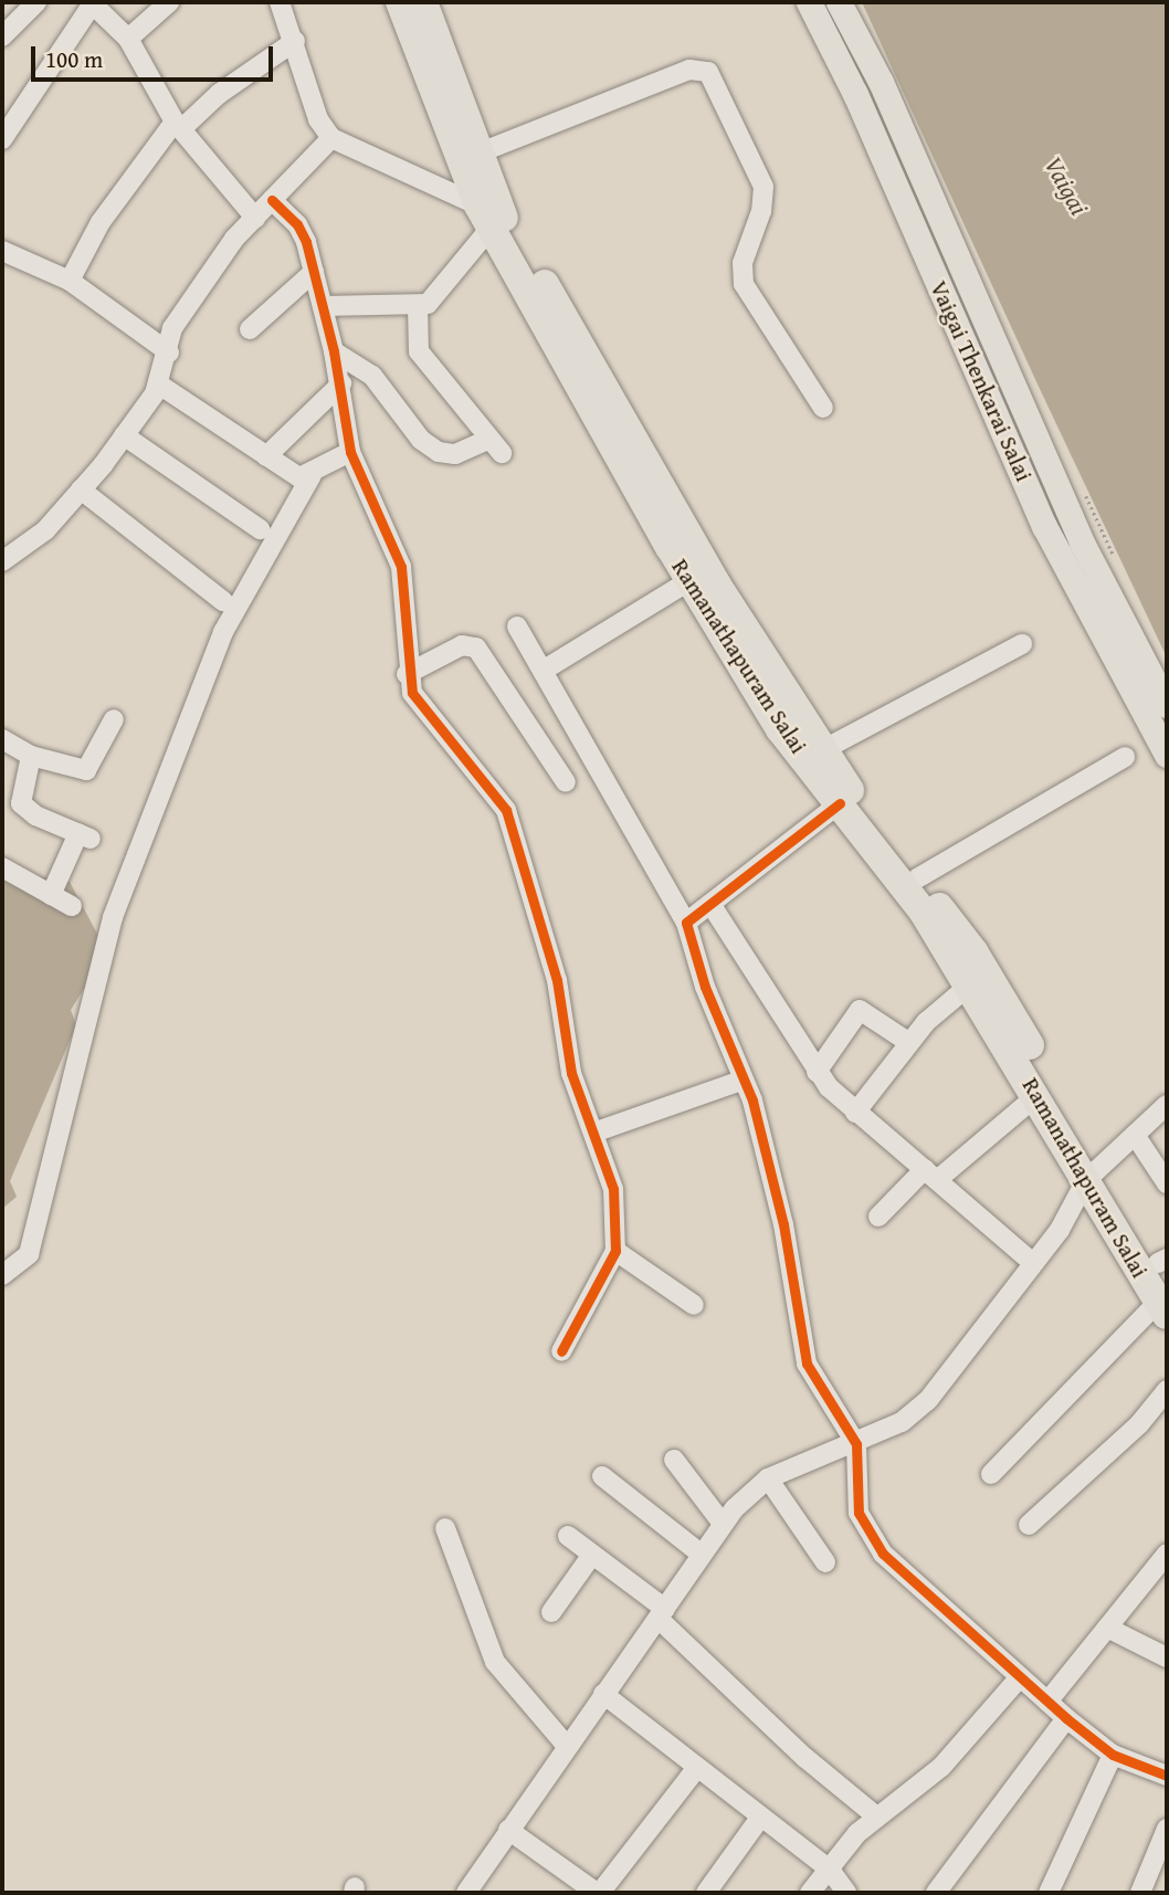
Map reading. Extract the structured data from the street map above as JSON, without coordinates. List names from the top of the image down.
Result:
{
  "streets": {
    "highway": ["Ramanathapuram Salai"],
    "main road": ["Vaigai Thenkarai Salai"]
  },
  "water": ["Vaigai"],
  "scale_bar": "100 m"
}
